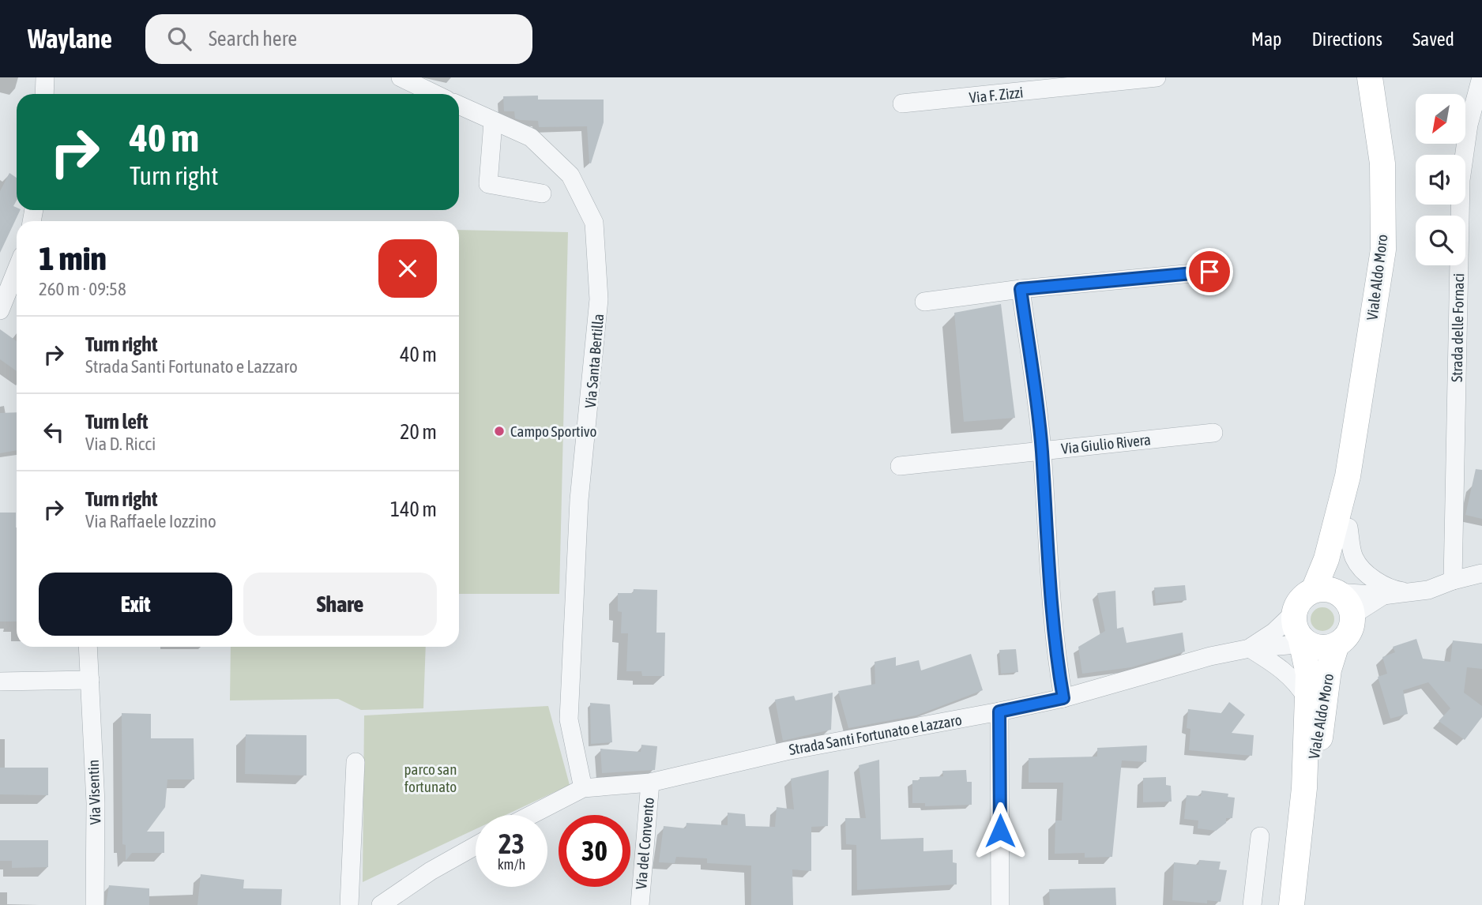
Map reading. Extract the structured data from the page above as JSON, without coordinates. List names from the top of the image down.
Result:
{
  "streets": {
    "main road": ["Viale Aldo Moro", "Strada Santi Fortunato e Lazzaro"],
    "street": [
      "Via F. Zizzi",
      "Strada delle Fornaci",
      "Via Santa Bertilla",
      "Via Giulio Rivera",
      "Via Visentin",
      "Via del Convento"
    ]
  },
  "crossings": [
    ["Viale Aldo Moro", "Strada Santi Fortunato e Lazzaro"],
    ["Via Santa Bertilla", "Strada Santi Fortunato e Lazzaro"],
    ["Strada Santi Fortunato e Lazzaro", "Via del Convento"]
  ],
  "parks": ["parco san fortunato"],
  "places": ["Campo Sportivo"],
  "north": "bottom left",
  "page": {
    "header": "Waylane",
    "search": "Search here",
    "nav": ["Map", "Directions", "Saved"],
    "turn": ["40 m", "Turn right"],
    "heading": ["1 min", "260 m · 09:58"],
    "list": [
      {
        "name": "Turn right",
        "note": "Strada Santi Fortunato e Lazzaro",
        "value": "40 m"
      },
      {
        "name": "Turn left",
        "note": "Via D. Ricci",
        "value": "20 m"
      },
      {
        "name": "Turn right",
        "note": "Via Raffaele Iozzino",
        "value": "140 m"
      }
    ],
    "buttons": ["Exit", "Share"],
    "speed": "23 km/h",
    "limit": "30"
  }
}
